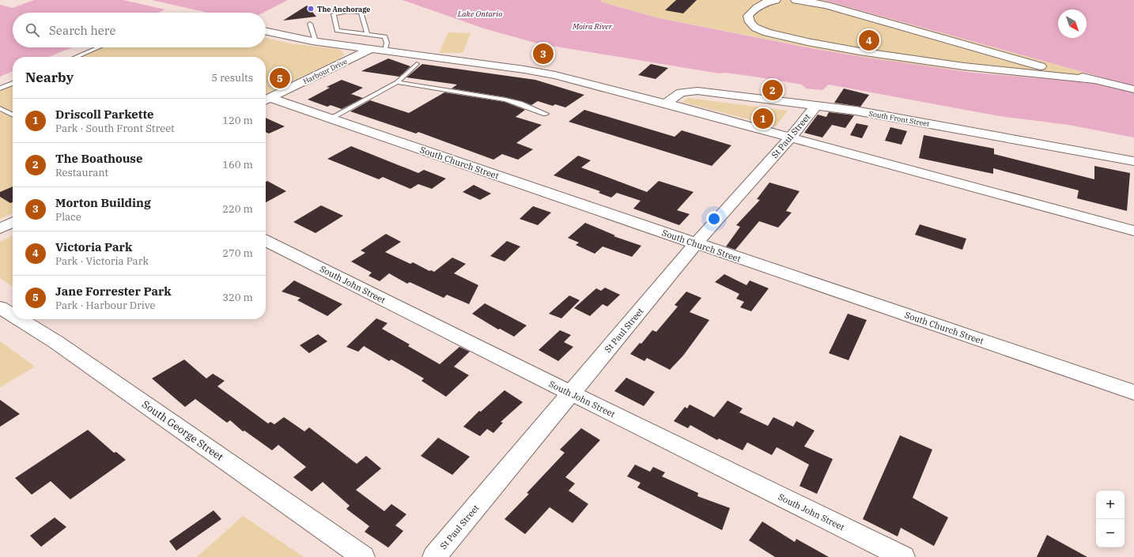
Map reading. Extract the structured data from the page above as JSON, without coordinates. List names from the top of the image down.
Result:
{
  "streets": {
    "street": [
      "Harbour Drive",
      "South Front Street",
      "St Paul Street",
      "South Church Street",
      "South John Street",
      "South George Street"
    ]
  },
  "crossings": [
    ["Harbour Drive", "South Church Street"],
    ["South Front Street", "St Paul Street"],
    ["St Paul Street", "South Church Street"],
    ["St Paul Street", "South John Street"]
  ],
  "water": ["Lake Ontario", "Moira River"],
  "places": ["The Anchorage"],
  "north": "bottom right",
  "page": {
    "search": "Search here",
    "pins": [
      "4",
      "3",
      "5",
      "2",
      "1"
    ],
    "heading": ["Nearby", "5 results"],
    "list": [
      {
        "mark": "1",
        "name": "Driscoll Parkette",
        "note": "Park · South Front Street",
        "value": "120 m"
      },
      {
        "mark": "2",
        "name": "The Boathouse",
        "note": "Restaurant",
        "value": "160 m"
      },
      {
        "mark": "3",
        "name": "Morton Building",
        "note": "Place",
        "value": "220 m"
      },
      {
        "mark": "4",
        "name": "Victoria Park",
        "note": "Park · Victoria Park",
        "value": "270 m"
      },
      {
        "mark": "5",
        "name": "Jane Forrester Park",
        "note": "Park · Harbour Drive",
        "value": "320 m"
      }
    ],
    "map_buttons": ["+", "−"]
  }
}
